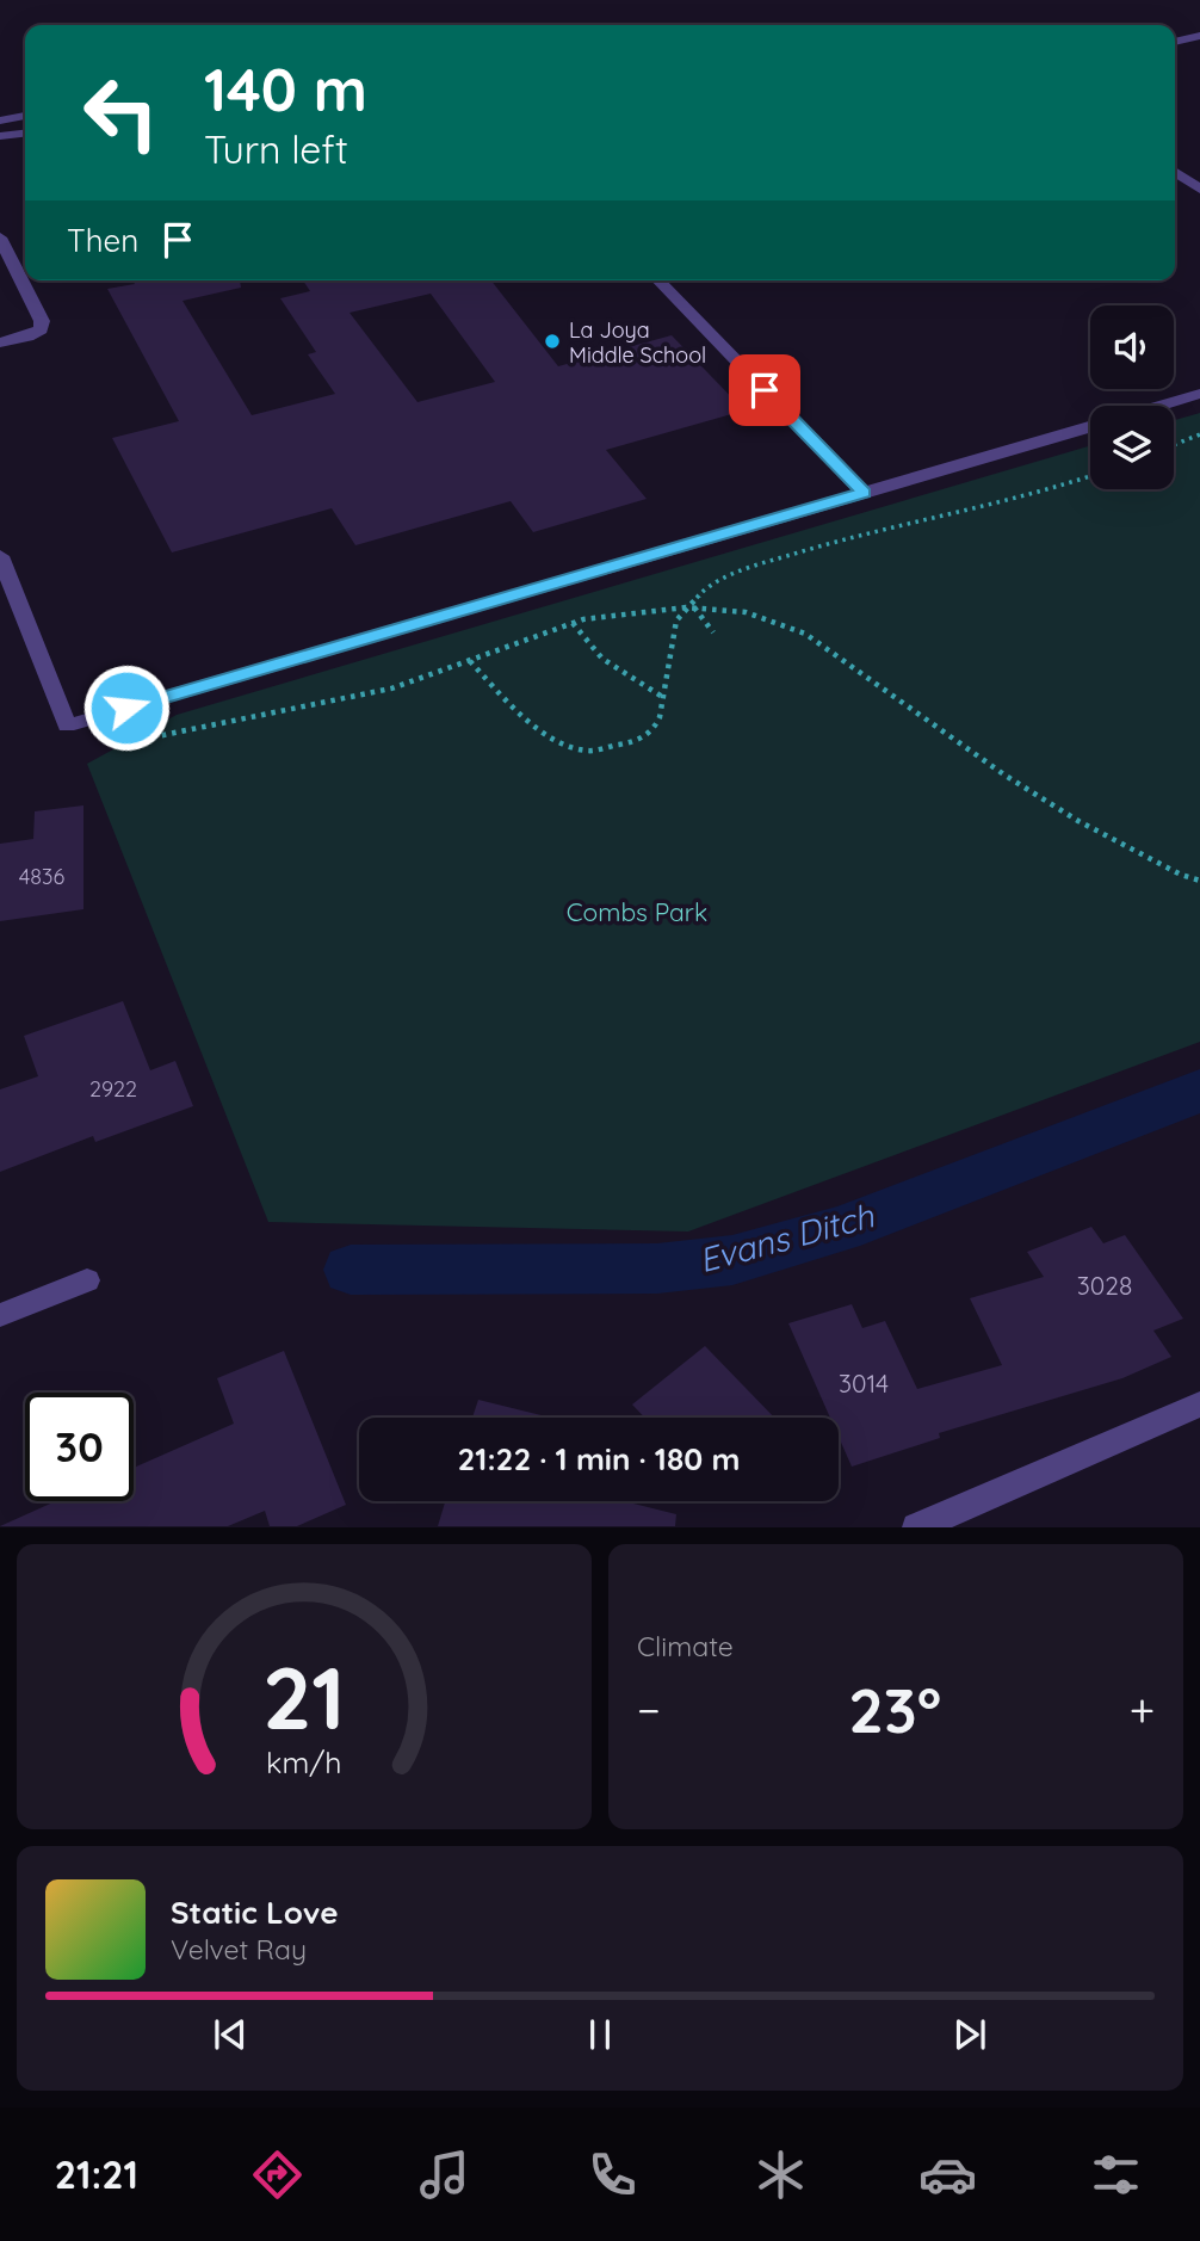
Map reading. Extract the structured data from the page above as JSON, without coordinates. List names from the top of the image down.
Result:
{
  "water": ["Evans Ditch"],
  "parks": ["Combs Park"],
  "places": ["La Joya Middle School"],
  "house_numbers": [
    "4836",
    "2922",
    "3028",
    "3014"
  ],
  "page": {
    "turn": ["140 m", "Turn left"],
    "then": "Then",
    "limit": "30",
    "trip": "21:22 · 1 min · 180 m",
    "tile": "Climate",
    "heat": ["−", "23°", "+"],
    "song": ["Static Love", "Velvet Ray"],
    "tabs": "21:21",
    "gauge": ["21", "km/h"]
  }
}
